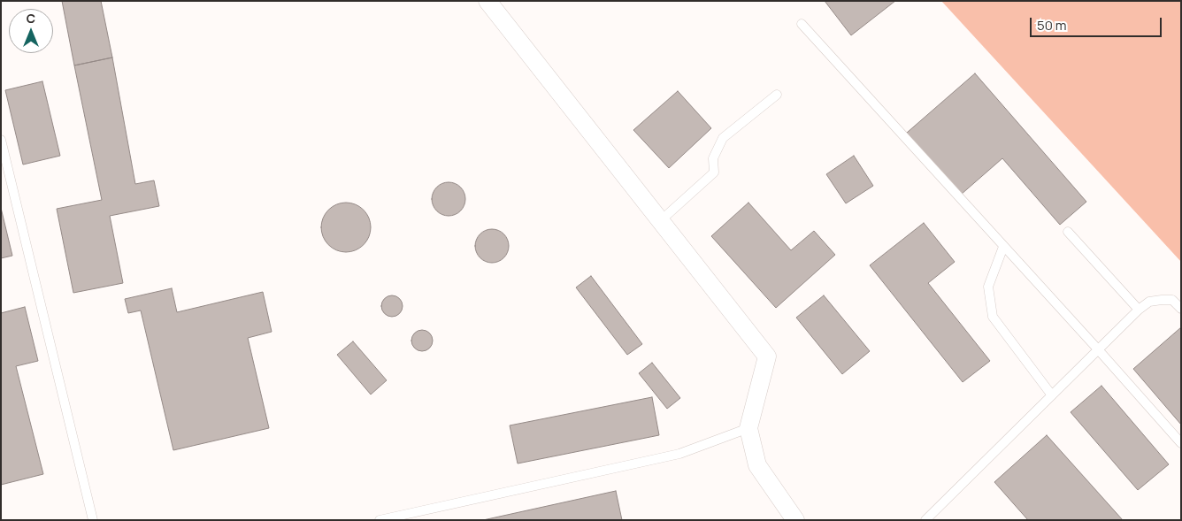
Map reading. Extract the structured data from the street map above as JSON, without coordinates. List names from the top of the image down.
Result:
{
  "scale_bar": "50 m",
  "north": "top"
}
